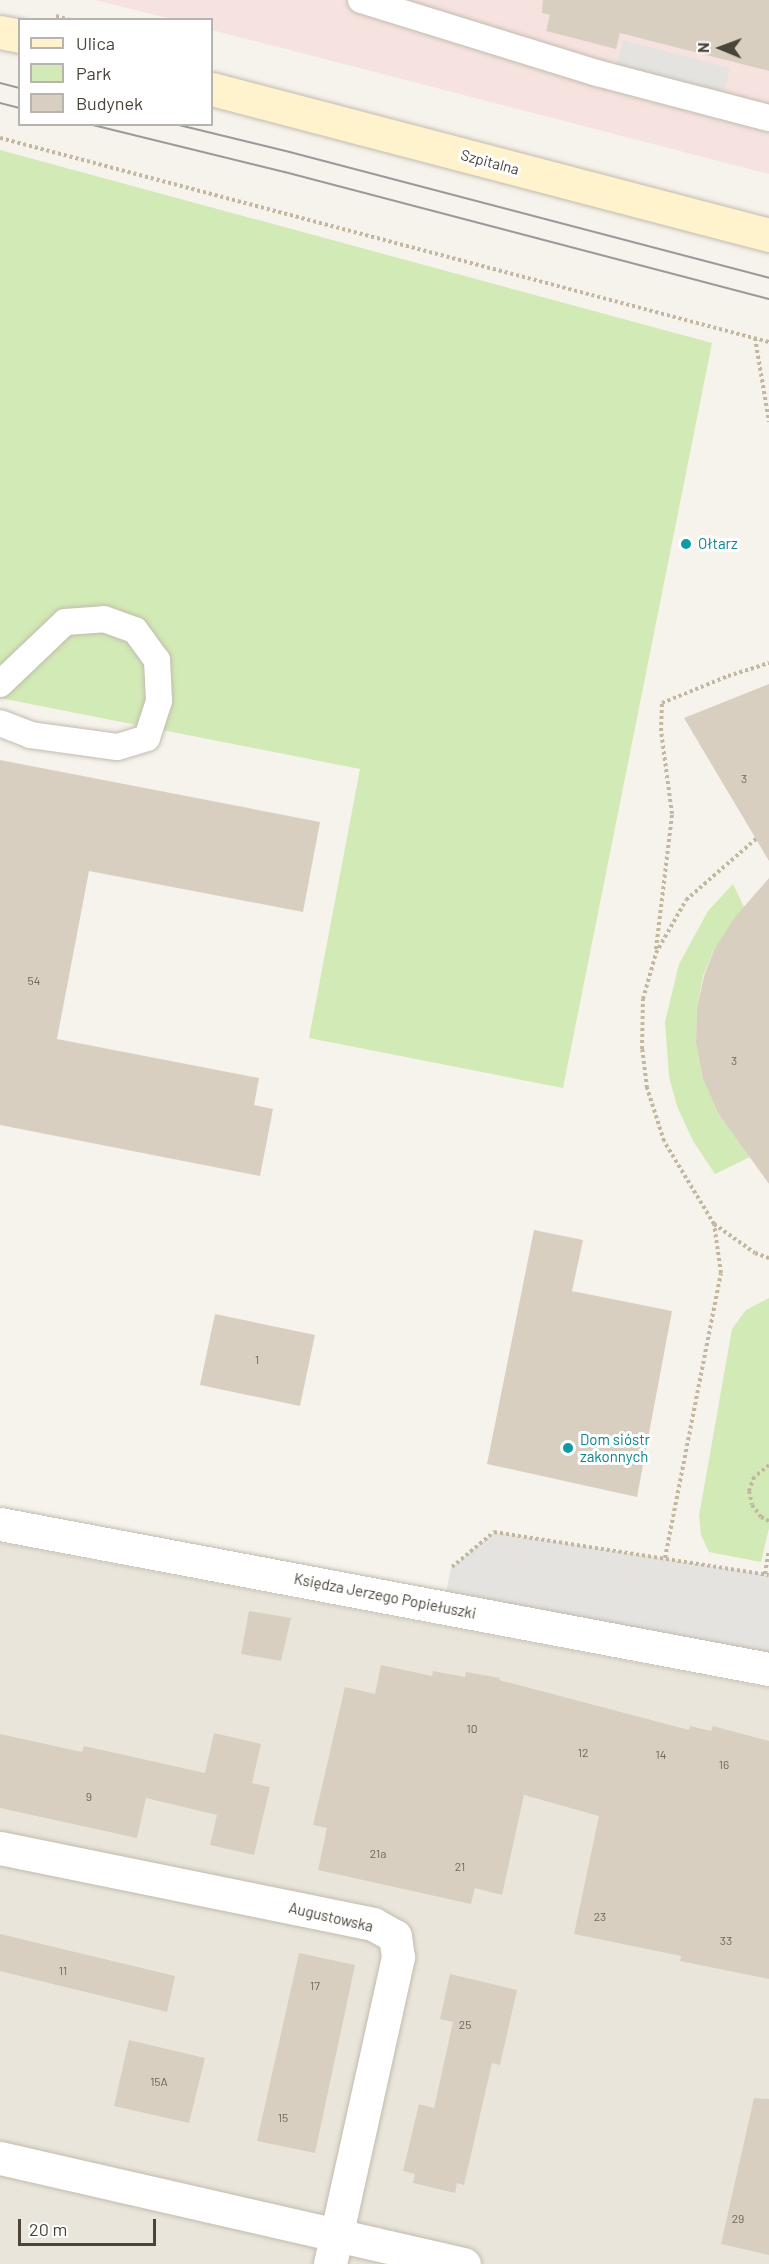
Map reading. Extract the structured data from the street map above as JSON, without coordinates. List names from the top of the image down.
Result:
{
  "streets": {
    "street": ["Szpitalna", "Księdza Jerzego Popiełuszki", "Augustowska"]
  },
  "places": ["Ołtarz", "Dom sióstr zakonnych"],
  "house_numbers": [
    "3",
    "54",
    "3",
    "1",
    "10",
    "12",
    "14",
    "16",
    "9",
    "21a",
    "21",
    "23",
    "33",
    "11",
    "17",
    "25",
    "15A",
    "15",
    "29"
  ],
  "legend": ["Ulica", "Park", "Budynek"],
  "scale_bar": "20 m",
  "north": "left"
}
